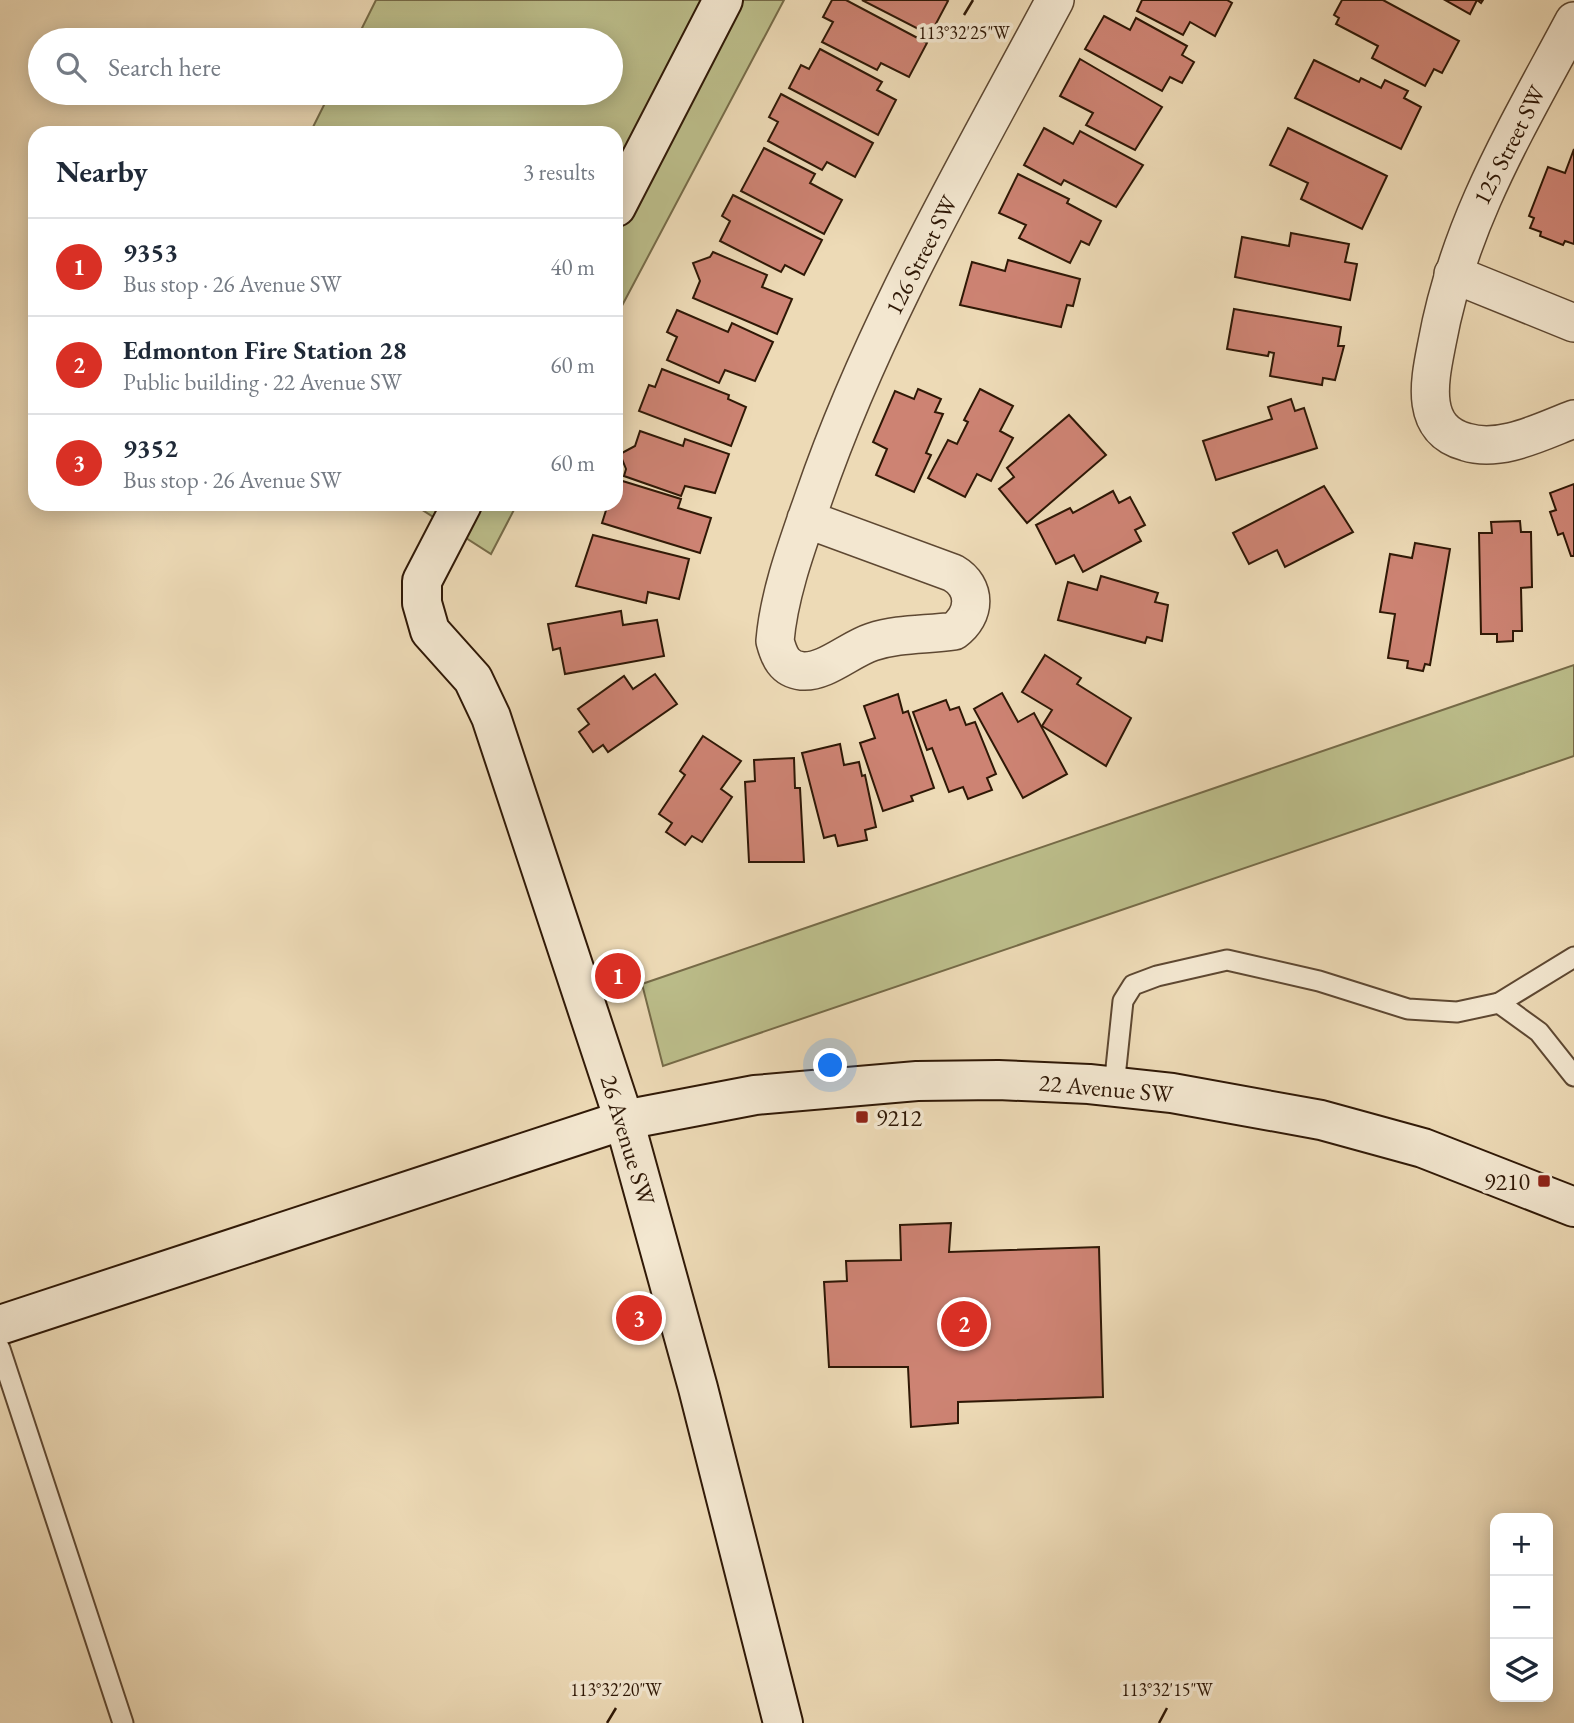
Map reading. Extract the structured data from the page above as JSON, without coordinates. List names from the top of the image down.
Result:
{
  "streets": {
    "street": [
      "125 Street SW",
      "126 Street SW",
      "22 Avenue SW",
      "26 Avenue SW"
    ]
  },
  "crossings": [
    ["22 Avenue SW", "26 Avenue SW"]
  ],
  "places": {
    "transit": ["9212", "9210"]
  },
  "page": {
    "search": "Search here",
    "heading": ["Nearby", "3 results"],
    "list": [
      {
        "mark": "1",
        "name": "9353",
        "note": "Bus stop · 26 Avenue SW",
        "value": "40 m"
      },
      {
        "mark": "2",
        "name": "Edmonton Fire Station 28",
        "note": "Public building · 22 Avenue SW",
        "value": "60 m"
      },
      {
        "mark": "3",
        "name": "9352",
        "note": "Bus stop · 26 Avenue SW",
        "value": "60 m"
      }
    ],
    "pins": ["1", "3", "2"],
    "map_buttons": ["+", "−"]
  },
  "coordinates": ["113°32'25\"W", "113°32'20\"W", "113°32'15\"W"]
}
